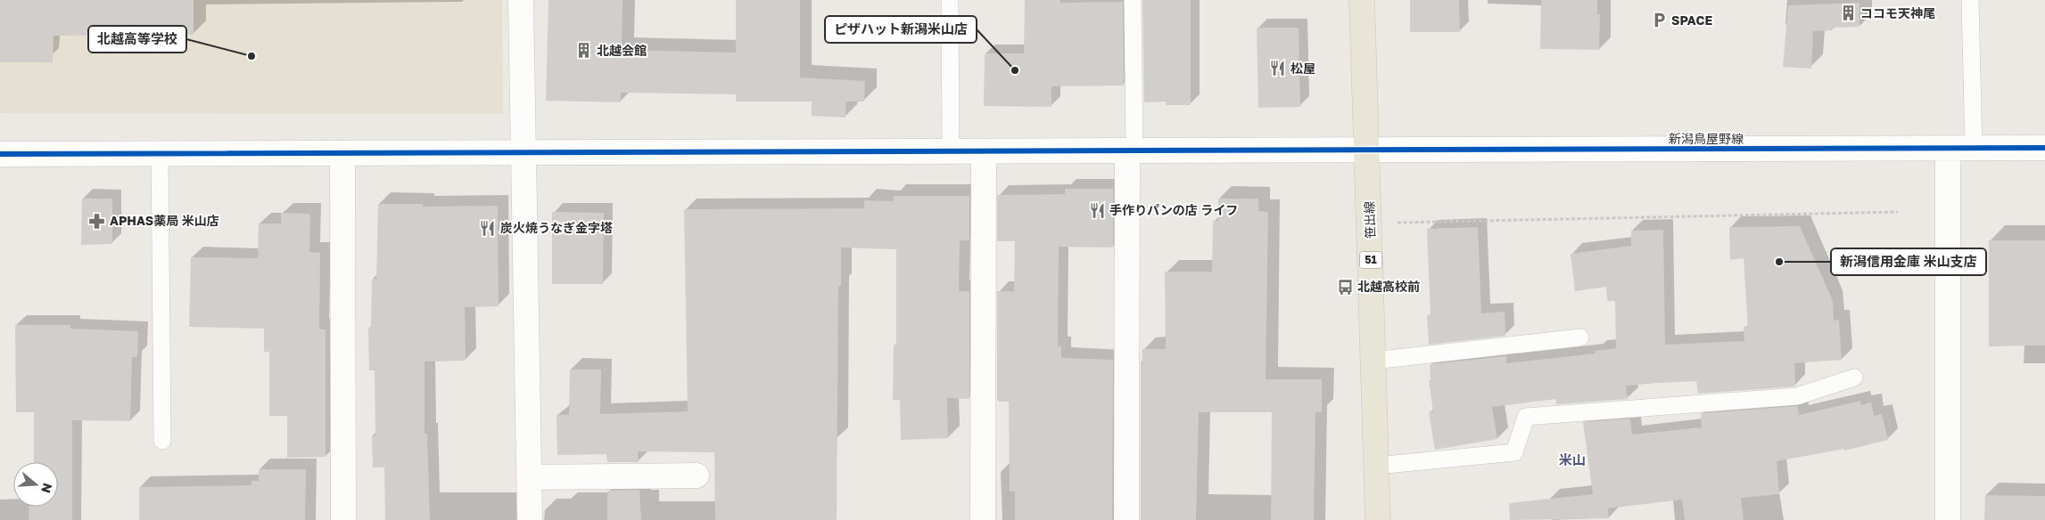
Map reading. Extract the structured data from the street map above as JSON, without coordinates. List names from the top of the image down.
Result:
{
  "streets": {
    "main road": ["笹出線", "51"],
    "street": ["新潟鳥屋野線"]
  },
  "crossings": [
    ["新潟鳥屋野線", "笹出線"]
  ],
  "districts": ["米山"],
  "places": {
    "building": ["ココモ天神尾", "北越会館"],
    "parking": ["SPACE"],
    "other": ["北越高等学校", "ピザハット新潟米山店", "新潟信用金庫 米山支店"],
    "restaurant": ["松屋", "手作りパンの店 ライフ", "炭火焼うなぎ金字塔"],
    "pharmacy": ["APHAS薬局 米山店"],
    "bus stop": ["北越高校前"]
  },
  "north": "right"
}
